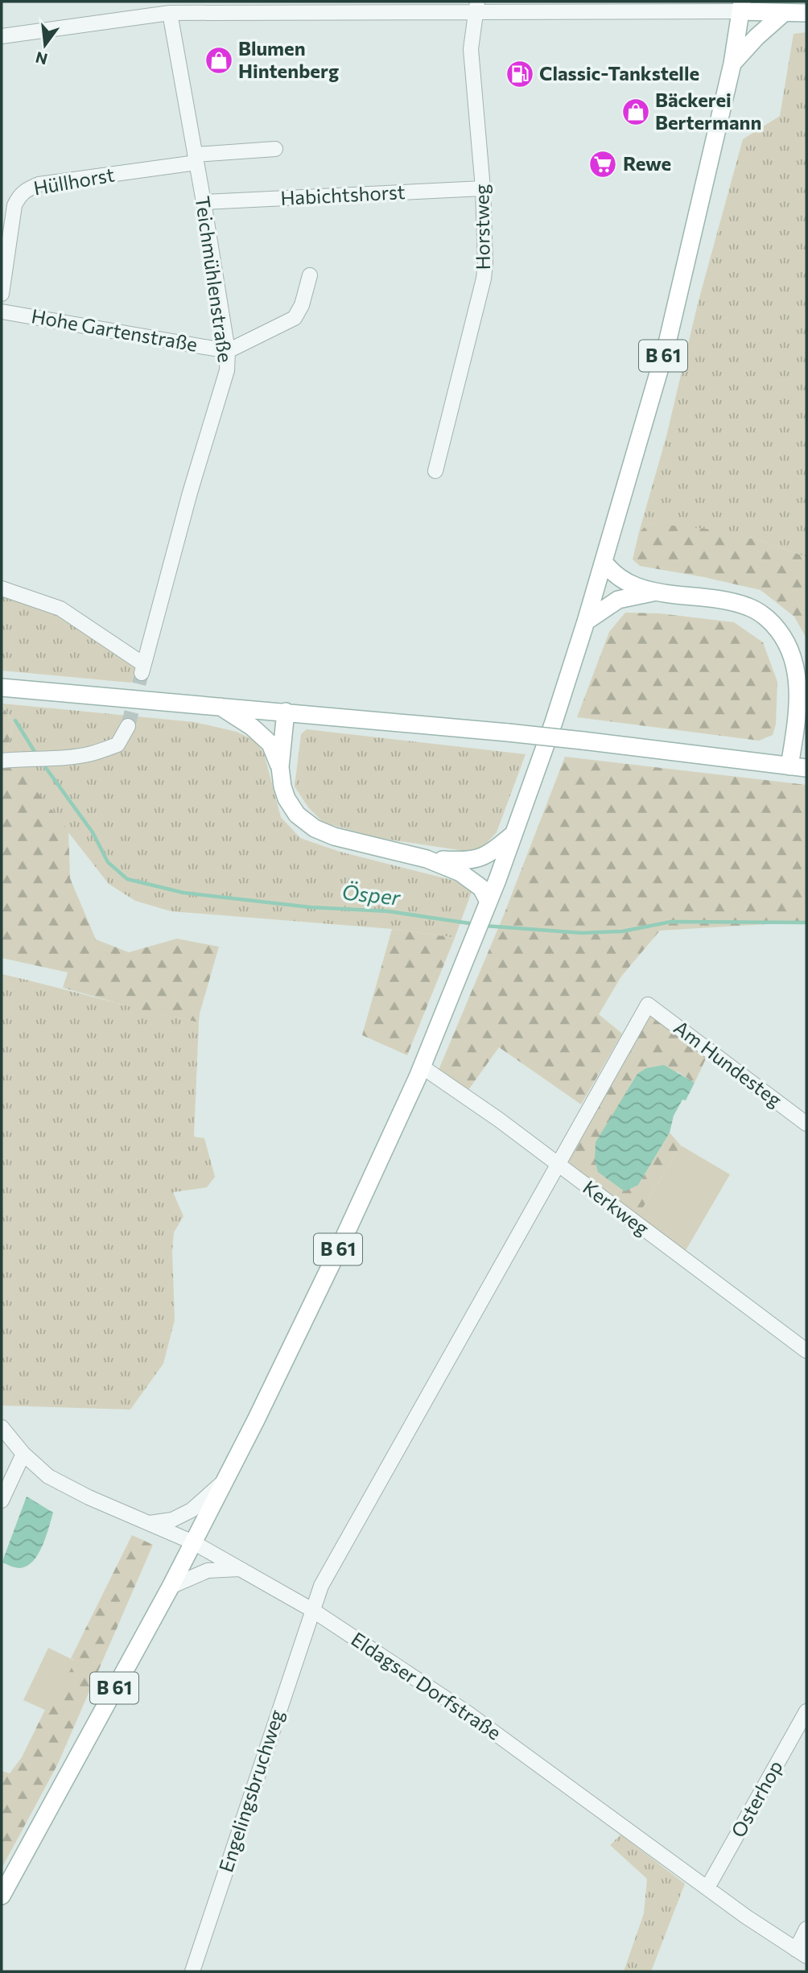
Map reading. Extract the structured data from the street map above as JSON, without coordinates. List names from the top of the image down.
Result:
{
  "streets": {
    "main road": ["B 61"],
    "street": [
      "Hüllhorst",
      "Habichtshorst",
      "Horstweg",
      "Teichmühlenstraße",
      "Hohe Gartenstraße",
      "Am Hundesteg",
      "Kerkweg",
      "Eldagser Dorfstraße",
      "Engelingsbruchweg",
      "Osterhop"
    ]
  },
  "crossings": [
    ["Hüllhorst", "Teichmühlenstraße"],
    ["Habichtshorst", "Horstweg"],
    ["Habichtshorst", "Teichmühlenstraße"],
    ["Teichmühlenstraße", "Hohe Gartenstraße"],
    ["B 61", "Kerkweg"],
    ["B 61", "Eldagser Dorfstraße"],
    ["Am Hundesteg", "Engelingsbruchweg"],
    ["Kerkweg", "Engelingsbruchweg"],
    ["Eldagser Dorfstraße", "Engelingsbruchweg"],
    ["Eldagser Dorfstraße", "Osterhop"]
  ],
  "water": ["Ösper"],
  "places": {
    "shop": ["Blumen Hintenberg", "Bäckerei Bertermann"],
    "fuel station": ["Classic-Tankstelle"],
    "supermarket": ["Rewe"]
  },
  "north": "bottom"
}
